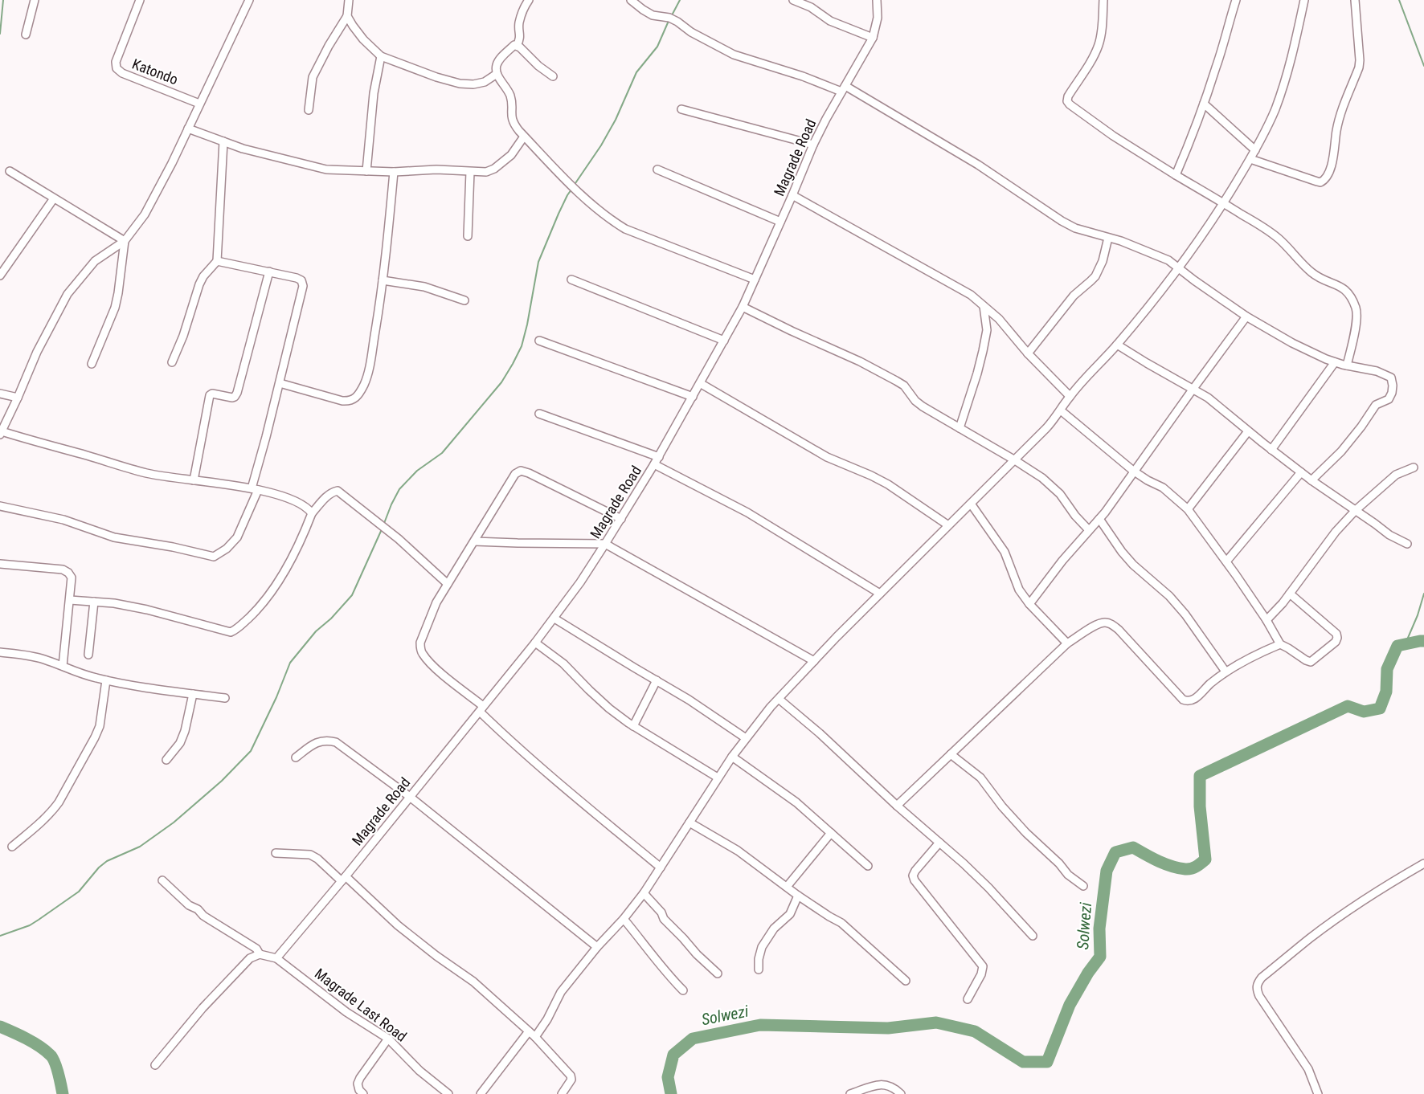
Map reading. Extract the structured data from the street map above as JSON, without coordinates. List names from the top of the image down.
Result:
{
  "streets": {
    "street": ["Katondo", "Magrade Road", "Magrade Last Road"]
  },
  "crossings": [
    ["Magrade Road", "Magrade Last Road"]
  ],
  "water": ["Solwezi"]
}
